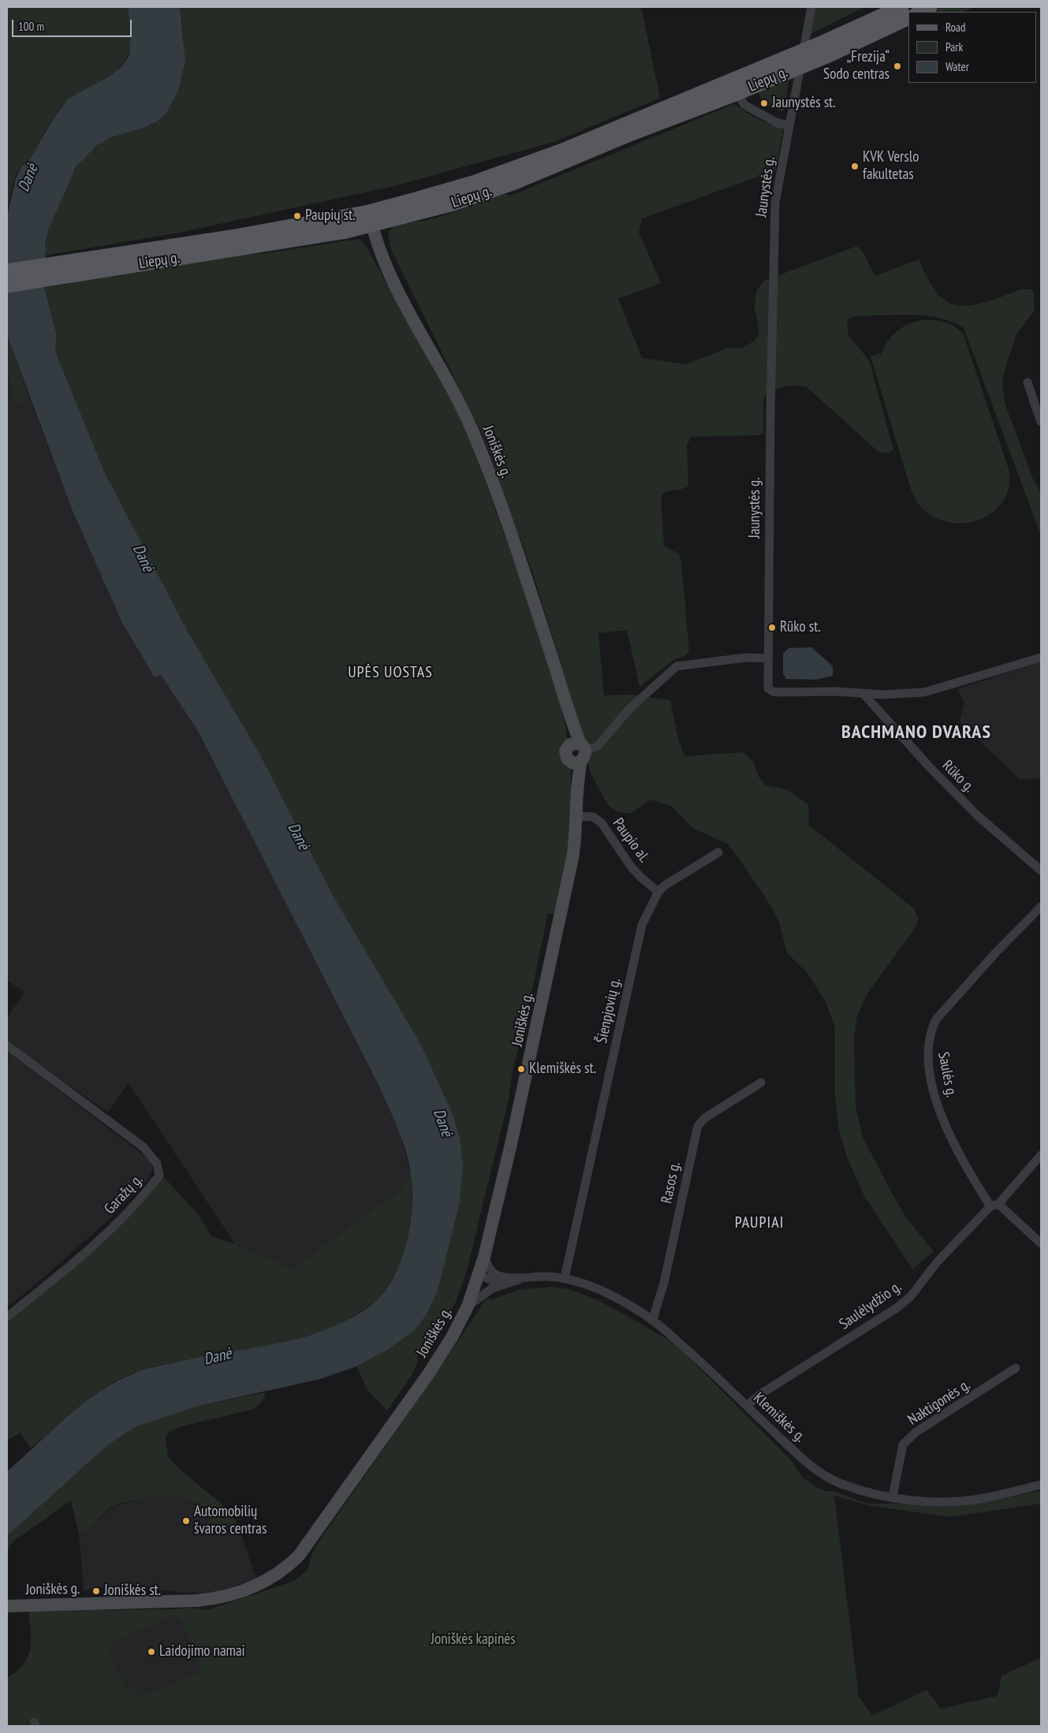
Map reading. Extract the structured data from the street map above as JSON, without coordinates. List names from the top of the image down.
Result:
{
  "streets": {
    "main road": ["Liepų g.", "Joniškės g."],
    "street": [
      "Jaunystės g.",
      "Rūko g.",
      "Paupio al.",
      "Šienpjovių g.",
      "Saulės g.",
      "Rasos g.",
      "Garažų g.",
      "Saulėlydžio g.",
      "Naktigonės g.",
      "Klemiškės g."
    ]
  },
  "crossings": [
    ["Liepų g.", "Jaunystės g."],
    ["Liepų g.", "Joniškės g."],
    ["Jaunystės g.", "Rūko g."],
    ["Joniškės g.", "Paupio al."],
    ["Joniškės g.", "Klemiškės g."],
    ["Paupio al.", "Šienpjovių g."],
    ["Šienpjovių g.", "Klemiškės g."],
    ["Saulės g.", "Saulėlydžio g."],
    ["Rasos g.", "Klemiškės g."],
    ["Saulėlydžio g.", "Klemiškės g."],
    ["Naktigonės g.", "Klemiškės g."]
  ],
  "districts": ["UPĖS UOSTAS", "BACHMANO DVARAS", "PAUPIAI"],
  "water": ["Danė"],
  "parks": ["Joniškės kapinės"],
  "places": [
    "„Frezija“ Sodo centras",
    "Jaunystės st.",
    "KVK Verslo fakultetas",
    "Paupių st.",
    "Rūko st.",
    "Klemiškės st.",
    "Automobilių švaros centras",
    "Joniškės st.",
    "Laidojimo namai"
  ],
  "legend": ["Road", "Park", "Water"],
  "scale_bar": "100 m"
}
